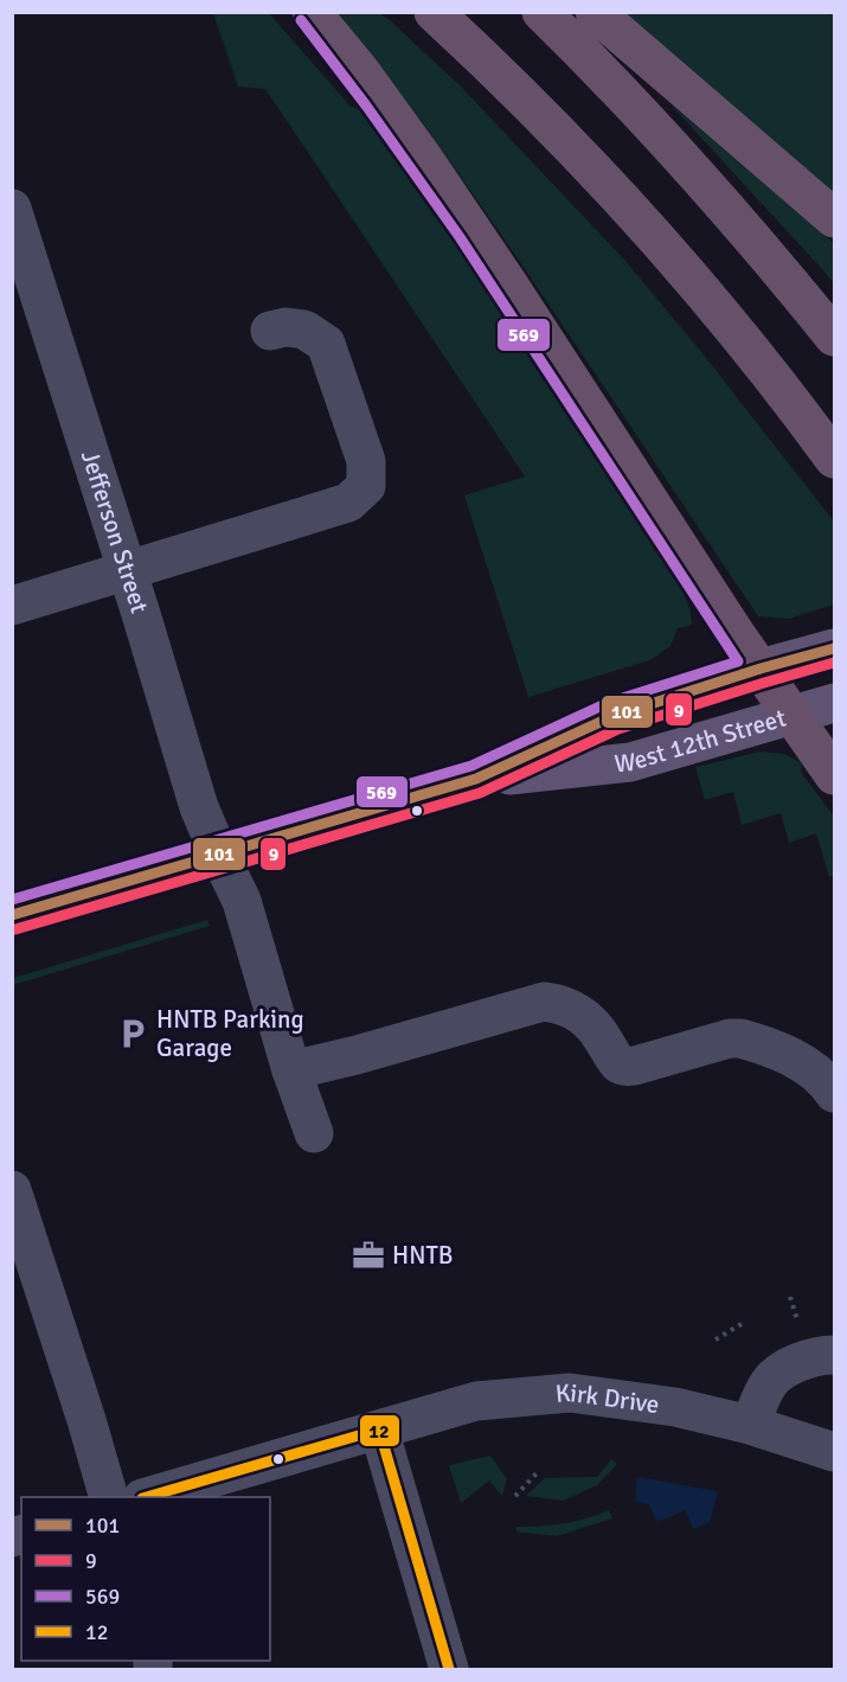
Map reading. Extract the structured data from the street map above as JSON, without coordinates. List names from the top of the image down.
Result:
{
  "streets": {
    "main road": ["West 12th Street"],
    "street": ["Jefferson Street", "Kirk Drive"]
  },
  "crossings": [
    ["Jefferson Street", "West 12th Street"]
  ],
  "places": {
    "parking": ["HNTB Parking Garage"],
    "office": ["HNTB"]
  },
  "lines": [
    "transit line 569",
    "transit line 101",
    "transit line 9",
    "transit line 12"
  ],
  "legend": [
    "101",
    "9",
    "569",
    "12"
  ]
}
